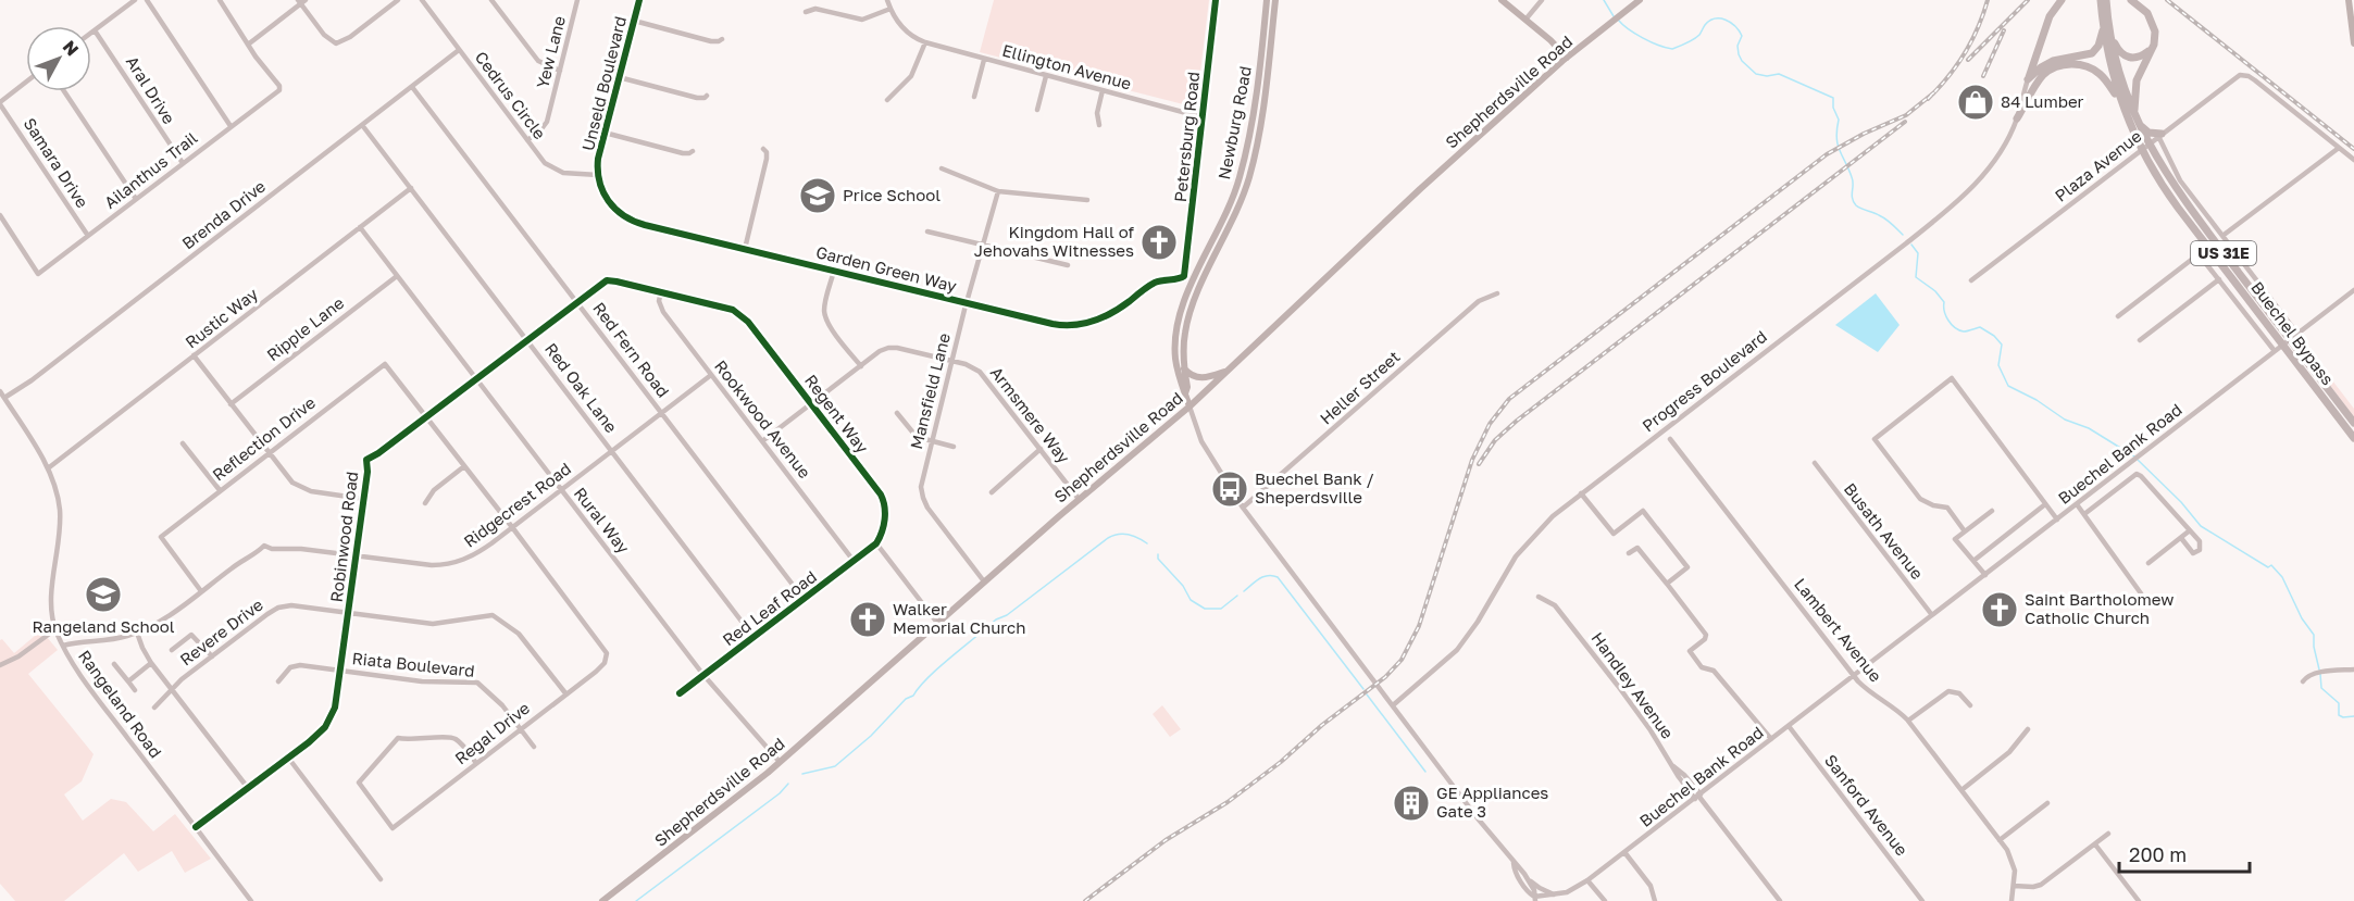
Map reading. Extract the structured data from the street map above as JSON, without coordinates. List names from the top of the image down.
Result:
{
  "streets": {
    "main road": [
      "Shepherdsville Road",
      "Newburg Road",
      "US 31E",
      "Buechel Bypass"
    ],
    "street": [
      "Yew Lane",
      "Ellington Avenue",
      "Unseld Boulevard",
      "Aral Drive",
      "Cedrus Circle",
      "Petersburg Road",
      "Samara Drive",
      "Plaza Avenue",
      "Ailanthus Trail",
      "Brenda Drive",
      "Garden Green Way",
      "Rustic Way",
      "Ripple Lane",
      "Red Fern Road",
      "Progress Boulevard",
      "Red Oak Lane",
      "Heller Street",
      "Mansfield Lane",
      "Regent Way",
      "Armsmere Way",
      "Rookwood Avenue",
      "Reflection Drive",
      "Buechel Bank Road",
      "Ridgecrest Road",
      "Rural Way",
      "Busath Avenue",
      "Robinwood Road",
      "Red Leaf Road",
      "Lambert Avenue",
      "Revere Drive",
      "Riata Boulevard",
      "Handley Avenue",
      "Rangeland Road",
      "Regal Drive",
      "Sanford Avenue"
    ]
  },
  "crossings": [
    ["Yew Lane", "Cedrus Circle"],
    ["Ellington Avenue", "Petersburg Road"],
    ["Unseld Boulevard", "Cedrus Circle"],
    ["Unseld Boulevard", "Garden Green Way"],
    ["Aral Drive", "Ailanthus Trail"],
    ["Shepherdsville Road", "Newburg Road"],
    ["Shepherdsville Road", "Mansfield Lane"],
    ["Shepherdsville Road", "Armsmere Way"],
    ["Shepherdsville Road", "Rural Way"],
    ["Cedrus Circle", "Brenda Drive"],
    ["Cedrus Circle", "Garden Green Way"],
    ["Petersburg Road", "Garden Green Way"],
    ["Samara Drive", "Ailanthus Trail"],
    ["Plaza Avenue", "Buechel Bypass"],
    ["Brenda Drive", "Red Fern Road"],
    ["Brenda Drive", "Red Oak Lane"],
    ["Brenda Drive", "Rangeland Road"],
    ["Garden Green Way", "Mansfield Lane"],
    ["Rustic Way", "Red Oak Lane"],
    ["Rustic Way", "Rural Way"],
    ["Rustic Way", "Rangeland Road"],
    ["Ripple Lane", "Rural Way"],
    ["Buechel Bypass", "Buechel Bank Road"],
    ["Red Fern Road", "Ridgecrest Road"],
    ["Red Fern Road", "Robinwood Road"],
    ["Red Fern Road", "Red Leaf Road"],
    ["Red Oak Lane", "Ridgecrest Road"],
    ["Red Oak Lane", "Robinwood Road"],
    ["Red Oak Lane", "Red Leaf Road"],
    ["Mansfield Lane", "Armsmere Way"],
    ["Regent Way", "Armsmere Way"],
    ["Regent Way", "Robinwood Road"],
    ["Regent Way", "Red Leaf Road"],
    ["Armsmere Way", "Rookwood Avenue"],
    ["Rookwood Avenue", "Ridgecrest Road"],
    ["Rookwood Avenue", "Robinwood Road"],
    ["Rookwood Avenue", "Red Leaf Road"],
    ["Reflection Drive", "Ridgecrest Road"],
    ["Reflection Drive", "Robinwood Road"],
    ["Buechel Bank Road", "Busath Avenue"],
    ["Buechel Bank Road", "Lambert Avenue"],
    ["Buechel Bank Road", "Handley Avenue"],
    ["Buechel Bank Road", "Sanford Avenue"],
    ["Ridgecrest Road", "Rural Way"],
    ["Ridgecrest Road", "Robinwood Road"],
    ["Ridgecrest Road", "Rangeland Road"],
    ["Ridgecrest Road", "Regal Drive"],
    ["Rural Way", "Robinwood Road"],
    ["Rural Way", "Red Leaf Road"],
    ["Robinwood Road", "Revere Drive"],
    ["Robinwood Road", "Riata Boulevard"],
    ["Robinwood Road", "Rangeland Road"],
    ["Revere Drive", "Regal Drive"],
    ["Riata Boulevard", "Regal Drive"]
  ],
  "places": {
    "shop": ["84 Lumber"],
    "school or university": ["Price School", "Rangeland School"],
    "church": ["Kingdom Hall of Jehovahs Witnesses", "Saint Bartholomew Catholic Church", "Walker Memorial Church"],
    "bus stop": ["Buechel Bank / Sheperdsville"],
    "building": ["GE Appliances Gate 3"]
  },
  "scale_bar": "200 m",
  "north": "top right"
}
